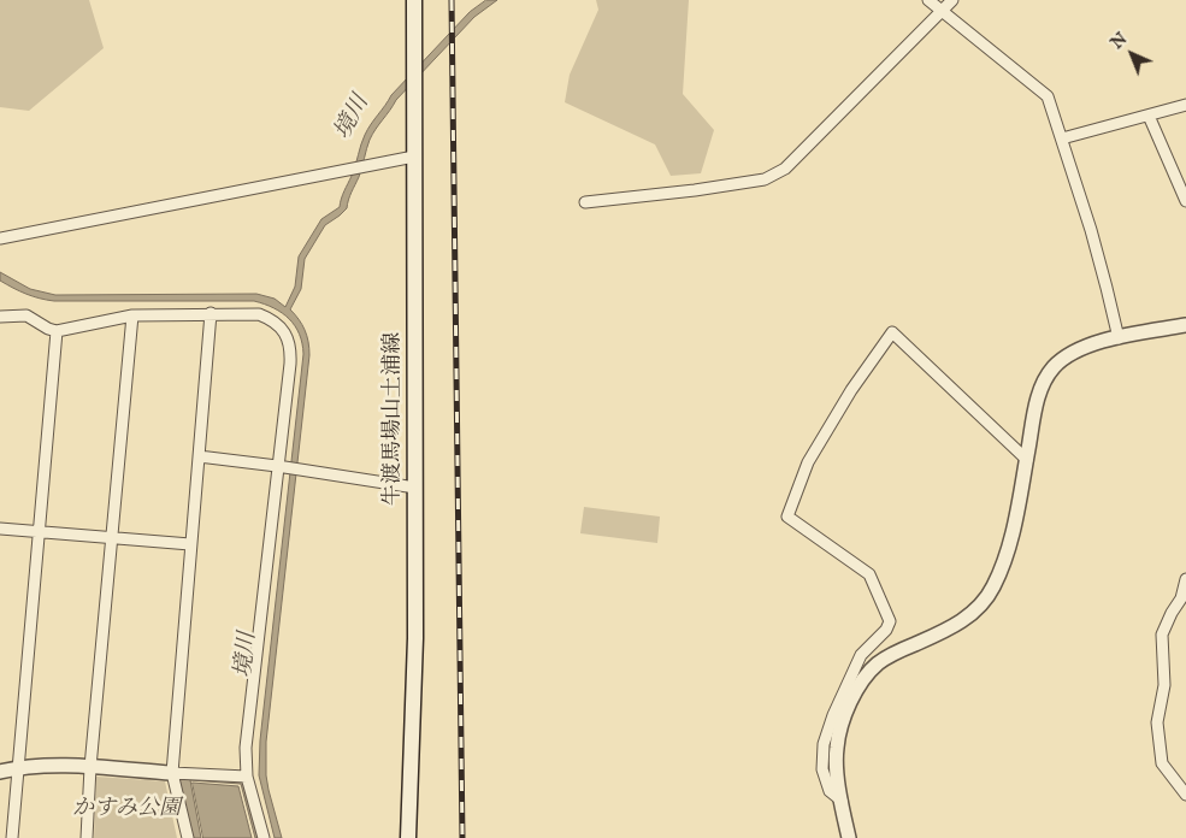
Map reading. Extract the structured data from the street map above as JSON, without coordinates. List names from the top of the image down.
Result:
{
  "streets": {
    "main road": ["牛渡馬場山土浦線"]
  },
  "water": ["境川"],
  "parks": ["かすみ公園"],
  "north": "top left"
}
